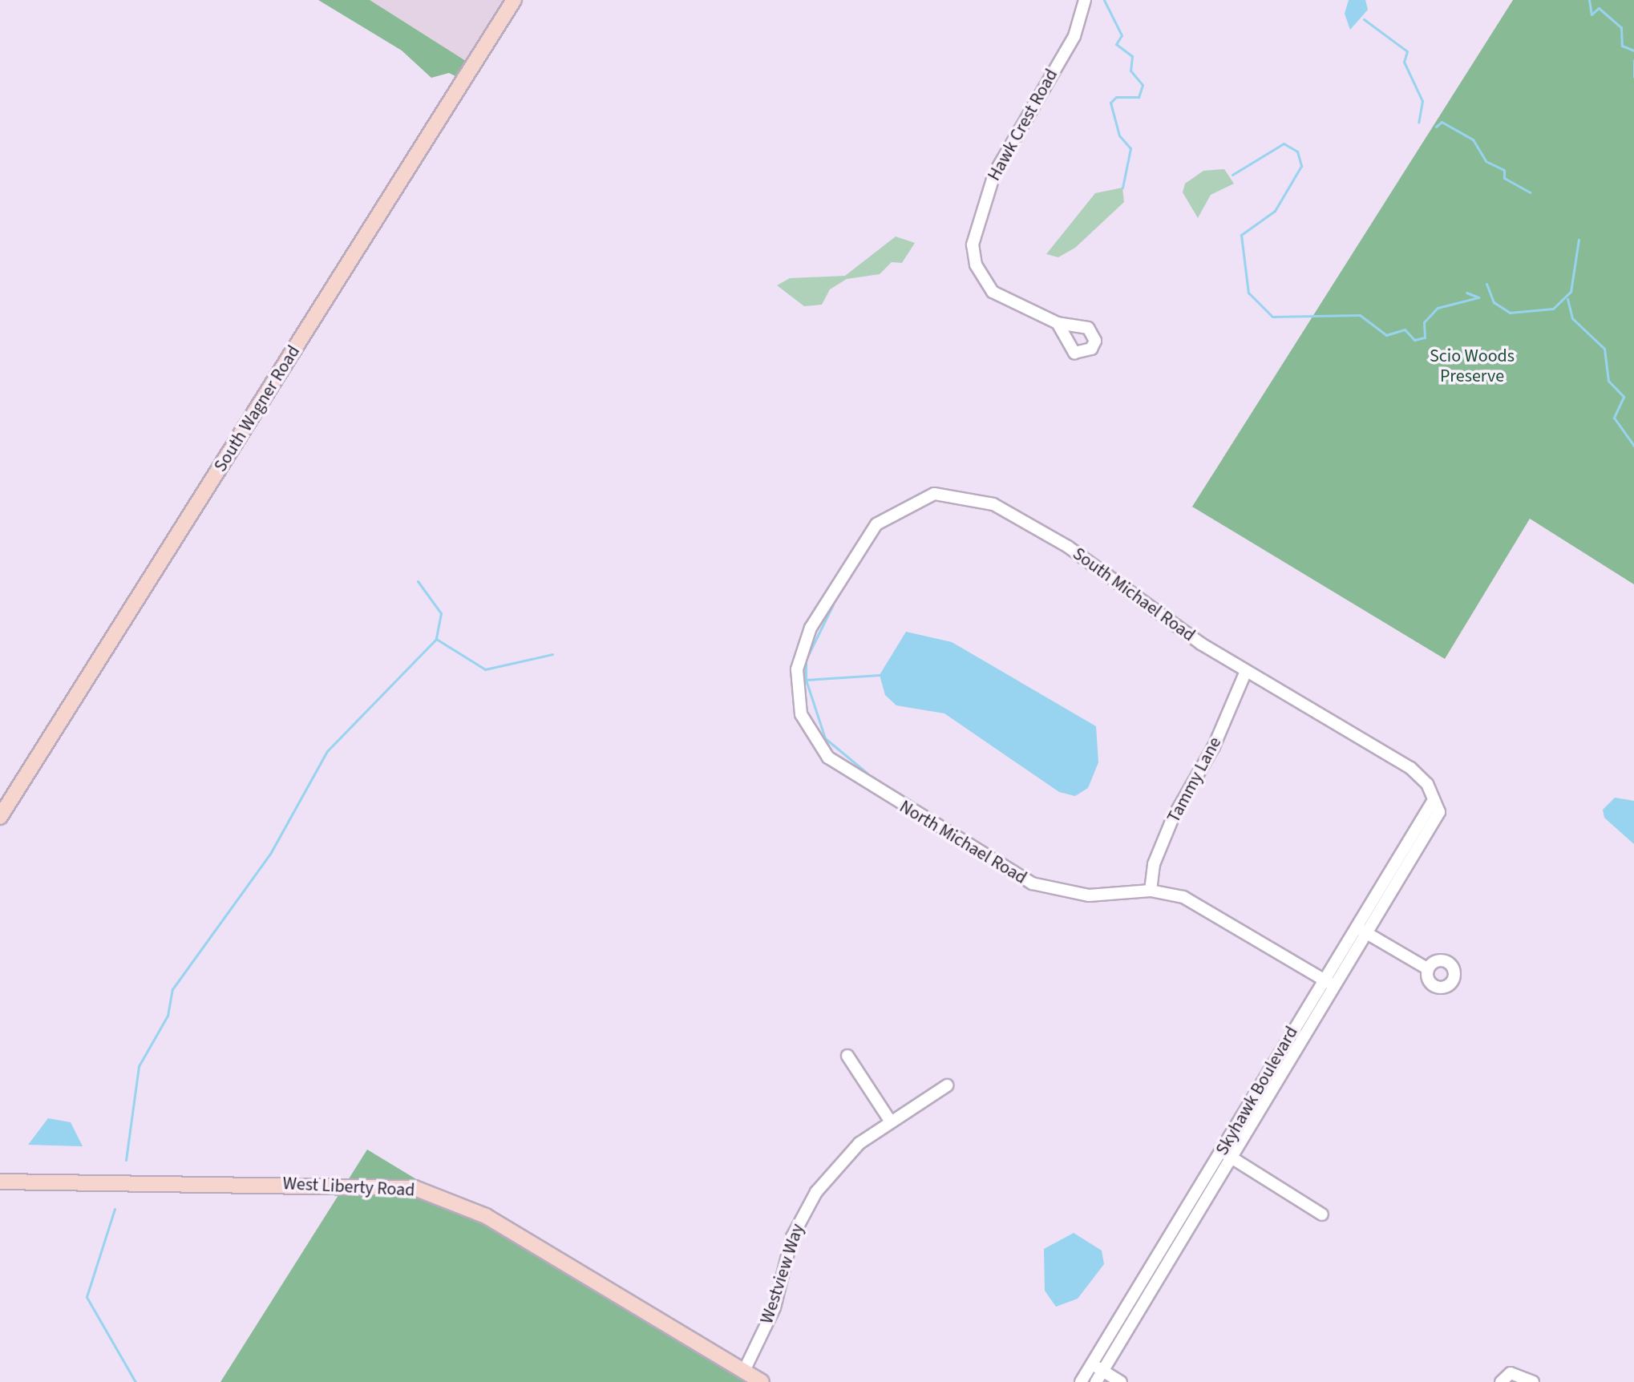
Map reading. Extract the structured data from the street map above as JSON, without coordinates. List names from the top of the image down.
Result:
{
  "streets": {
    "main road": ["South Wagner Road", "West Liberty Road"],
    "street": [
      "Hawk Crest Road",
      "South Michael Road",
      "Tammy Lane",
      "North Michael Road",
      "Skyhawk Boulevard",
      "Westview Way"
    ]
  },
  "crossings": [
    ["South Michael Road", "Tammy Lane"],
    ["South Michael Road", "North Michael Road"],
    ["South Michael Road", "Skyhawk Boulevard"],
    ["Tammy Lane", "North Michael Road"],
    ["North Michael Road", "Skyhawk Boulevard"],
    ["West Liberty Road", "Westview Way"]
  ],
  "parks": ["Scio Woods Preserve"]
}
